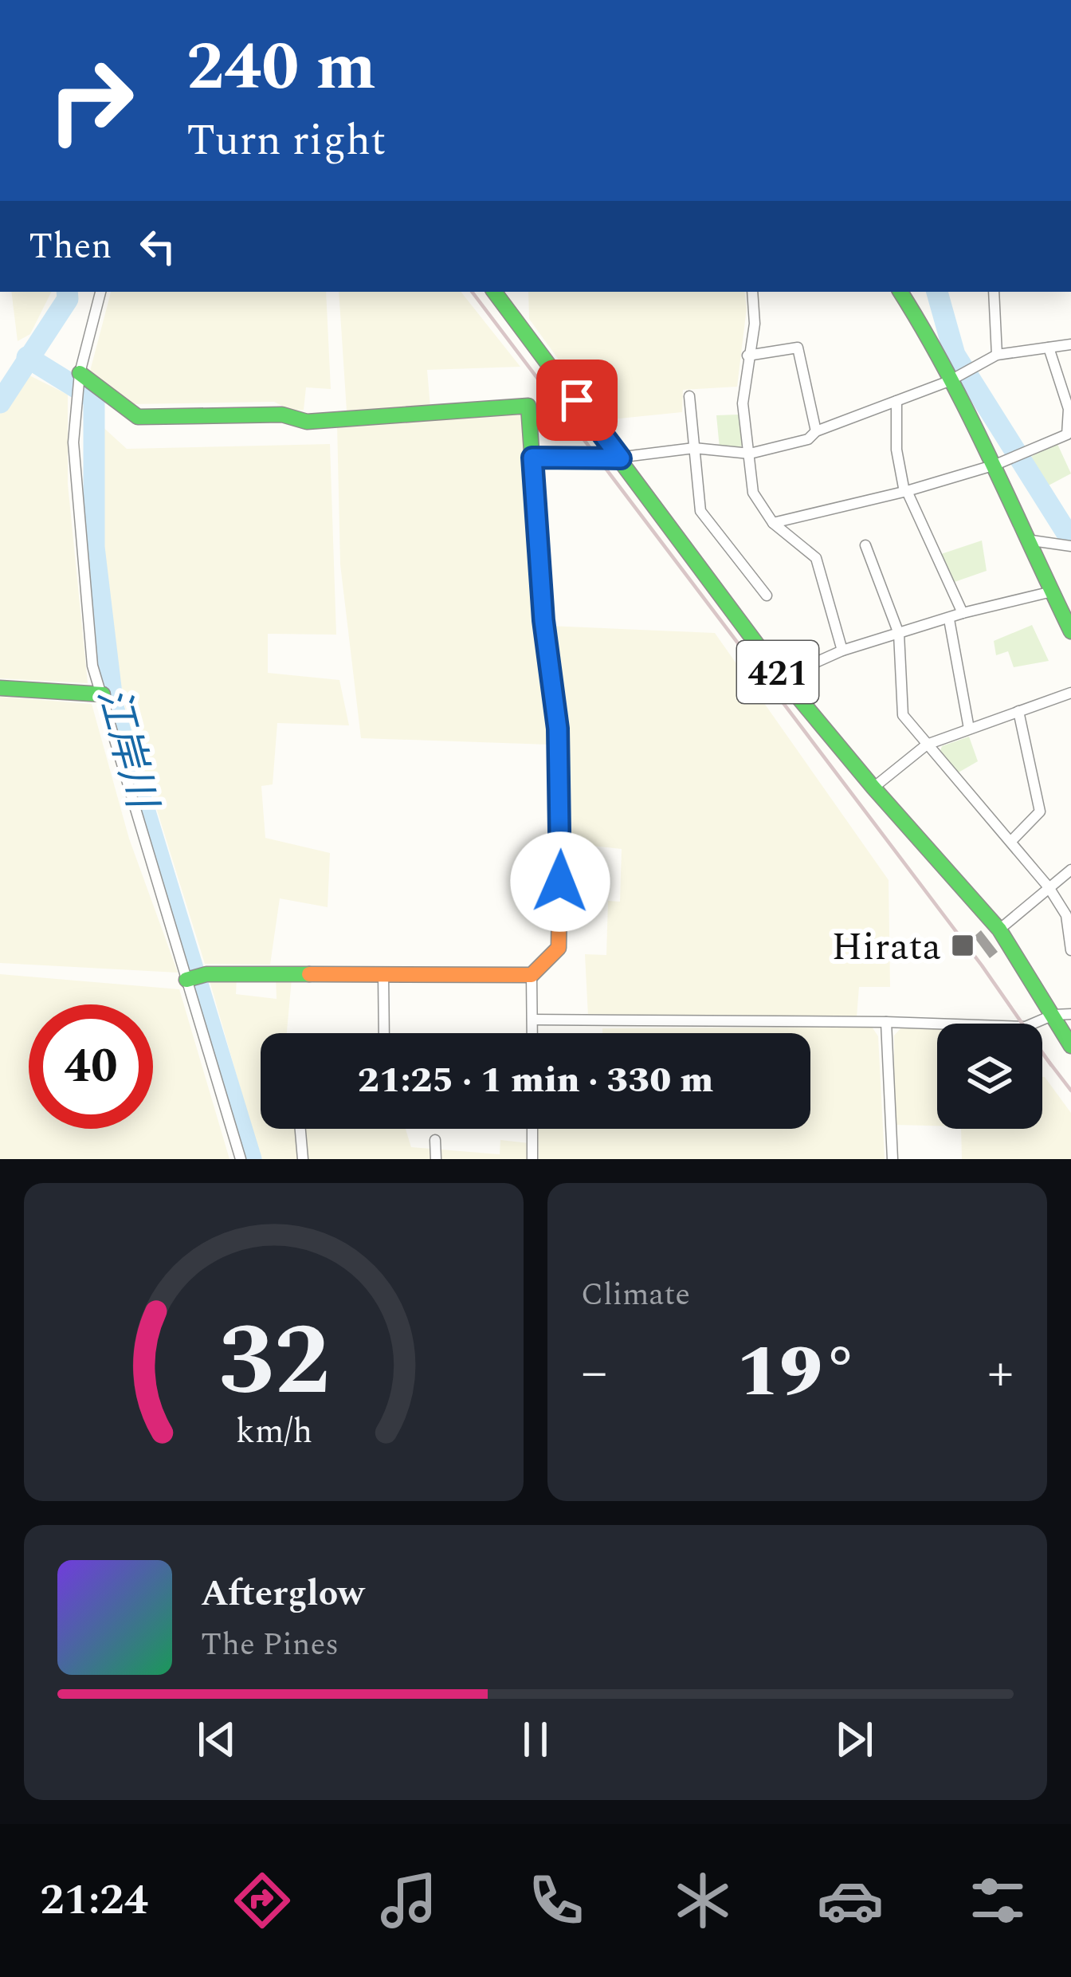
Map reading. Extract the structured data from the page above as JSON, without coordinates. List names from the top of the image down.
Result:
{
  "streets": {
    "main road": ["421"]
  },
  "water": ["江岸川"],
  "places": {
    "transit": ["Hirata"]
  },
  "page": {
    "turn": ["240 m", "Turn right"],
    "then": "Then",
    "limit": "40",
    "trip": "21:25 · 1 min · 330 m",
    "tile": "Climate",
    "heat": ["−", "19°", "+"],
    "song": ["Afterglow", "The Pines"],
    "tabs": "21:24",
    "gauge": ["32", "km/h"]
  }
}
